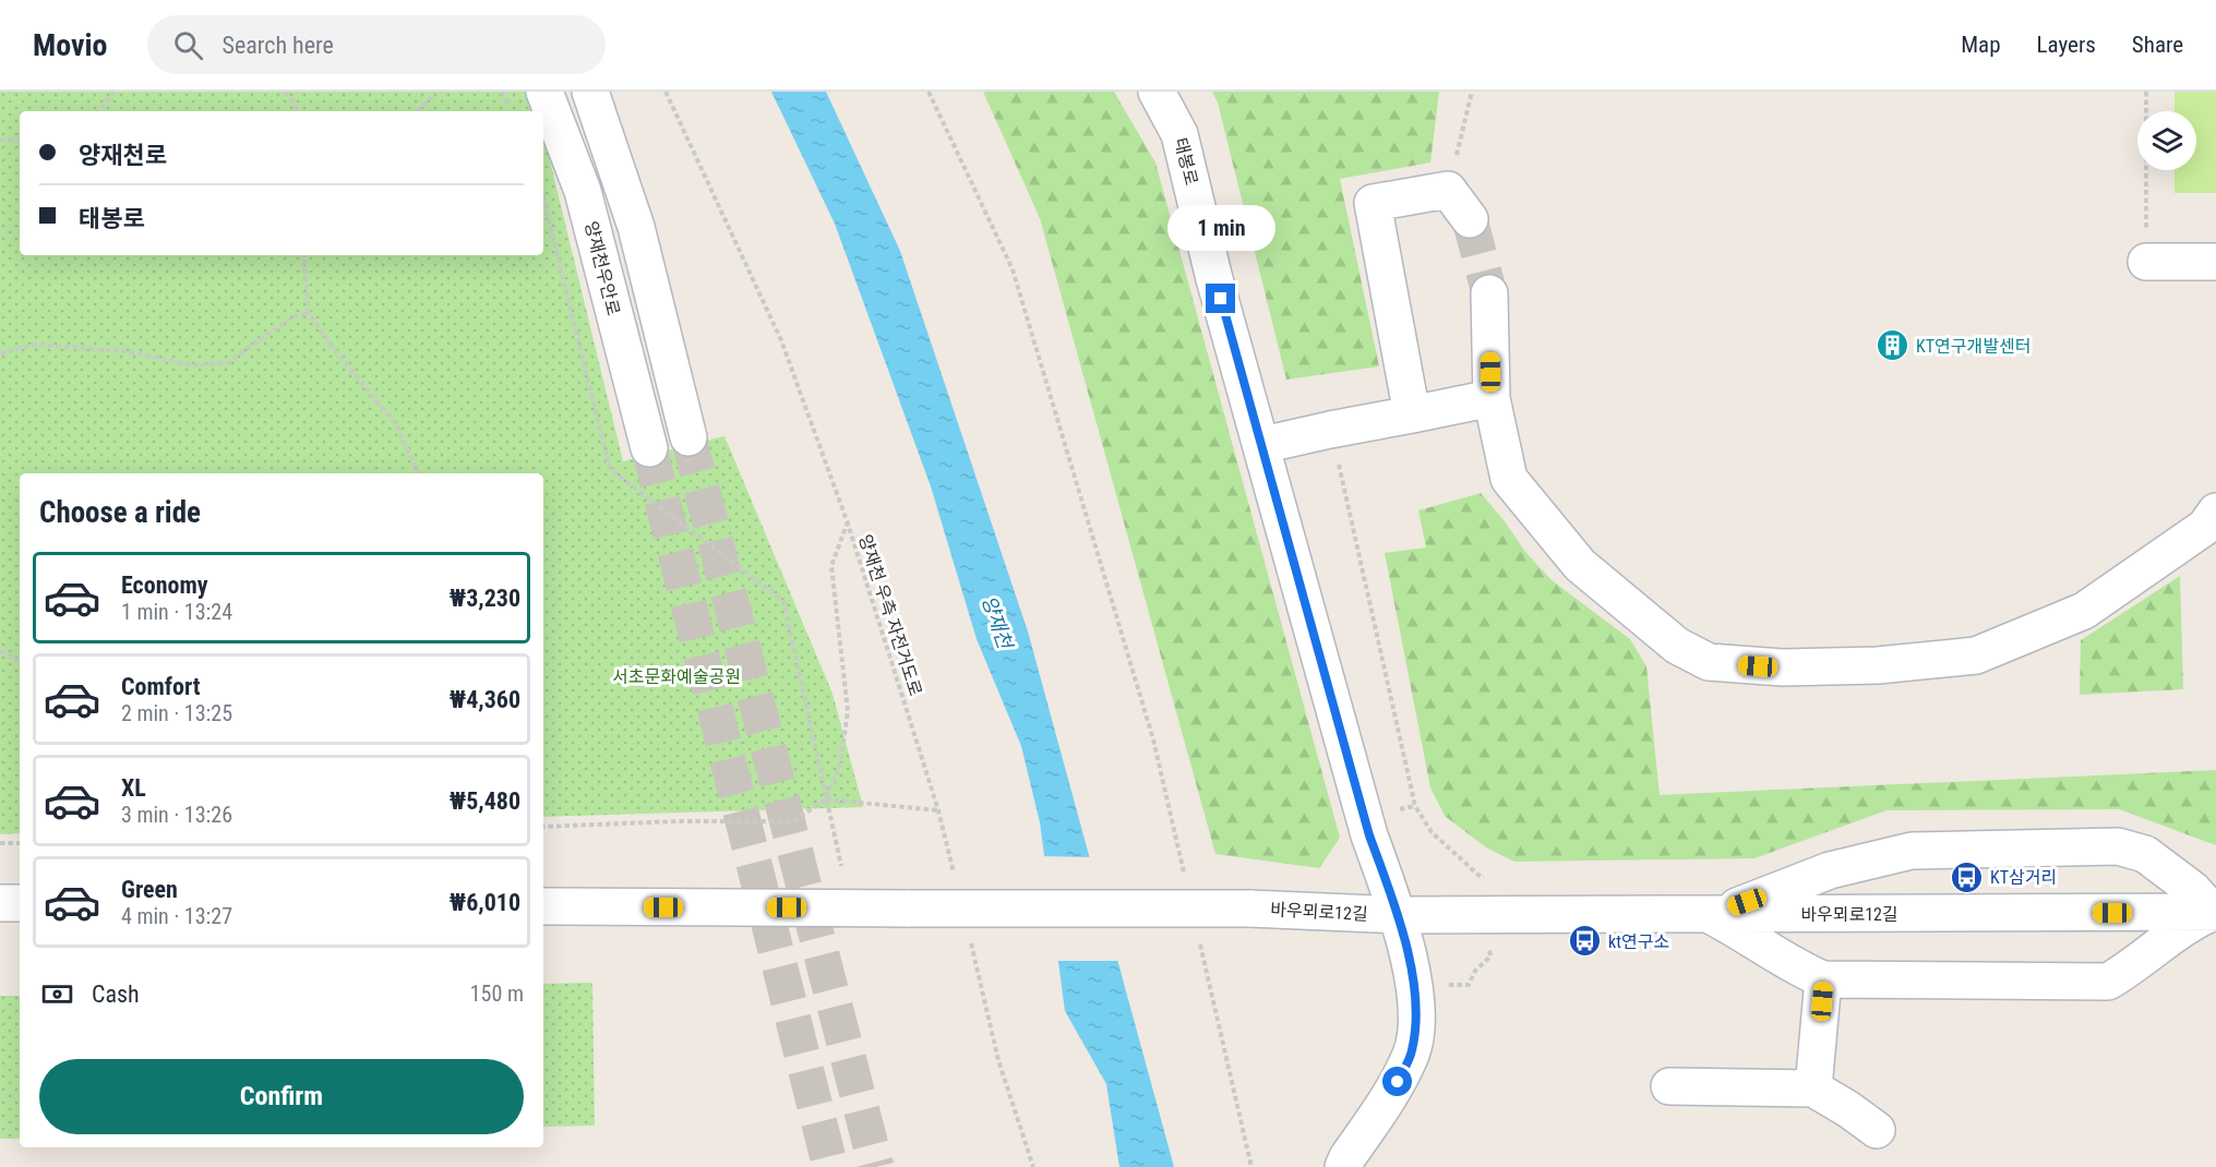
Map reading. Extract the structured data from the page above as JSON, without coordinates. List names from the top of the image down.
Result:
{
  "streets": {
    "street": ["태봉로", "양재천우안로", "바우뫼로12길"],
    "path": ["양재천 우측 자전거도로"]
  },
  "crossings": [
    ["태봉로", "바우뫼로12길"]
  ],
  "water": ["양재천"],
  "parks": ["서초문화예술공원"],
  "places": {
    "building": ["KT연구개발센터"],
    "bus stop": ["KT삼거리", "kt연구소"]
  },
  "page": {
    "header": "Movio",
    "search": "Search here",
    "nav": ["Map", "Layers", "Share"],
    "banner": ["양재천로", "태봉로"],
    "bubble": "1 min",
    "heading": "Choose a ride",
    "list": [
      {
        "name": "Economy",
        "note": "1 min · 13:24",
        "value": "₩3,230"
      },
      {
        "name": "Comfort",
        "note": "2 min · 13:25",
        "value": "₩4,360"
      },
      {
        "name": "XL",
        "note": "3 min · 13:26",
        "value": "₩5,480"
      },
      {
        "name": "Green",
        "note": "4 min · 13:27",
        "value": "₩6,010"
      }
    ],
    "pay": ["Cash", "150 m"],
    "buttons": "Confirm"
  }
}
